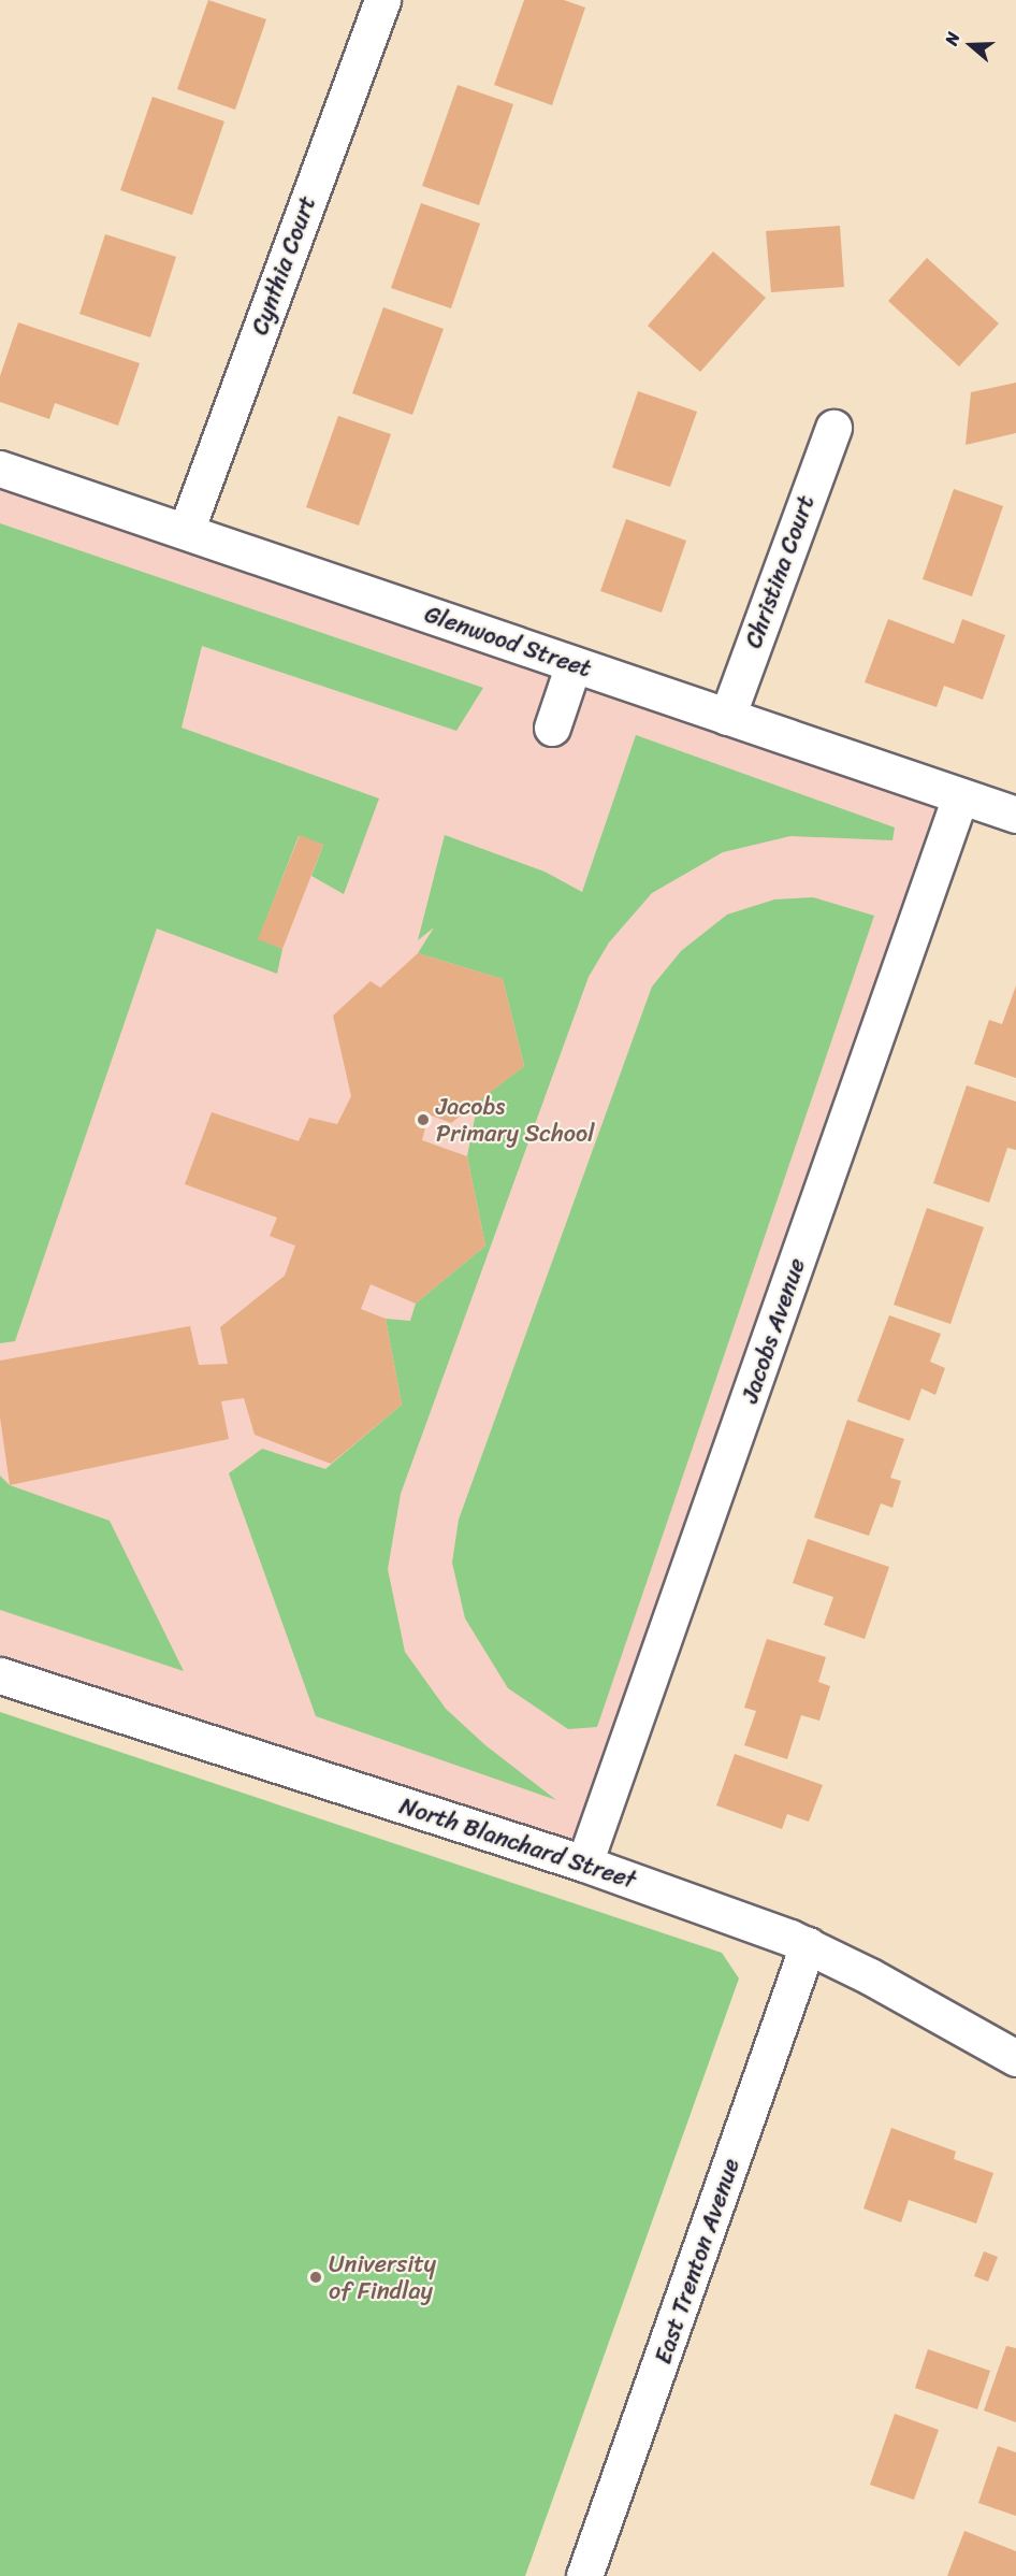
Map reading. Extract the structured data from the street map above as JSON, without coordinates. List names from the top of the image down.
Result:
{
  "streets": {
    "street": [
      "Cynthia Court",
      "Christina Court",
      "Glenwood Street",
      "Jacobs Avenue",
      "North Blanchard Street",
      "East Trenton Avenue"
    ]
  },
  "crossings": [
    ["Cynthia Court", "Glenwood Street"],
    ["Christina Court", "Glenwood Street"],
    ["Glenwood Street", "Jacobs Avenue"],
    ["Jacobs Avenue", "North Blanchard Street"],
    ["North Blanchard Street", "East Trenton Avenue"]
  ],
  "places": ["Jacobs Primary School", "University of Findlay"],
  "north": "left"
}
